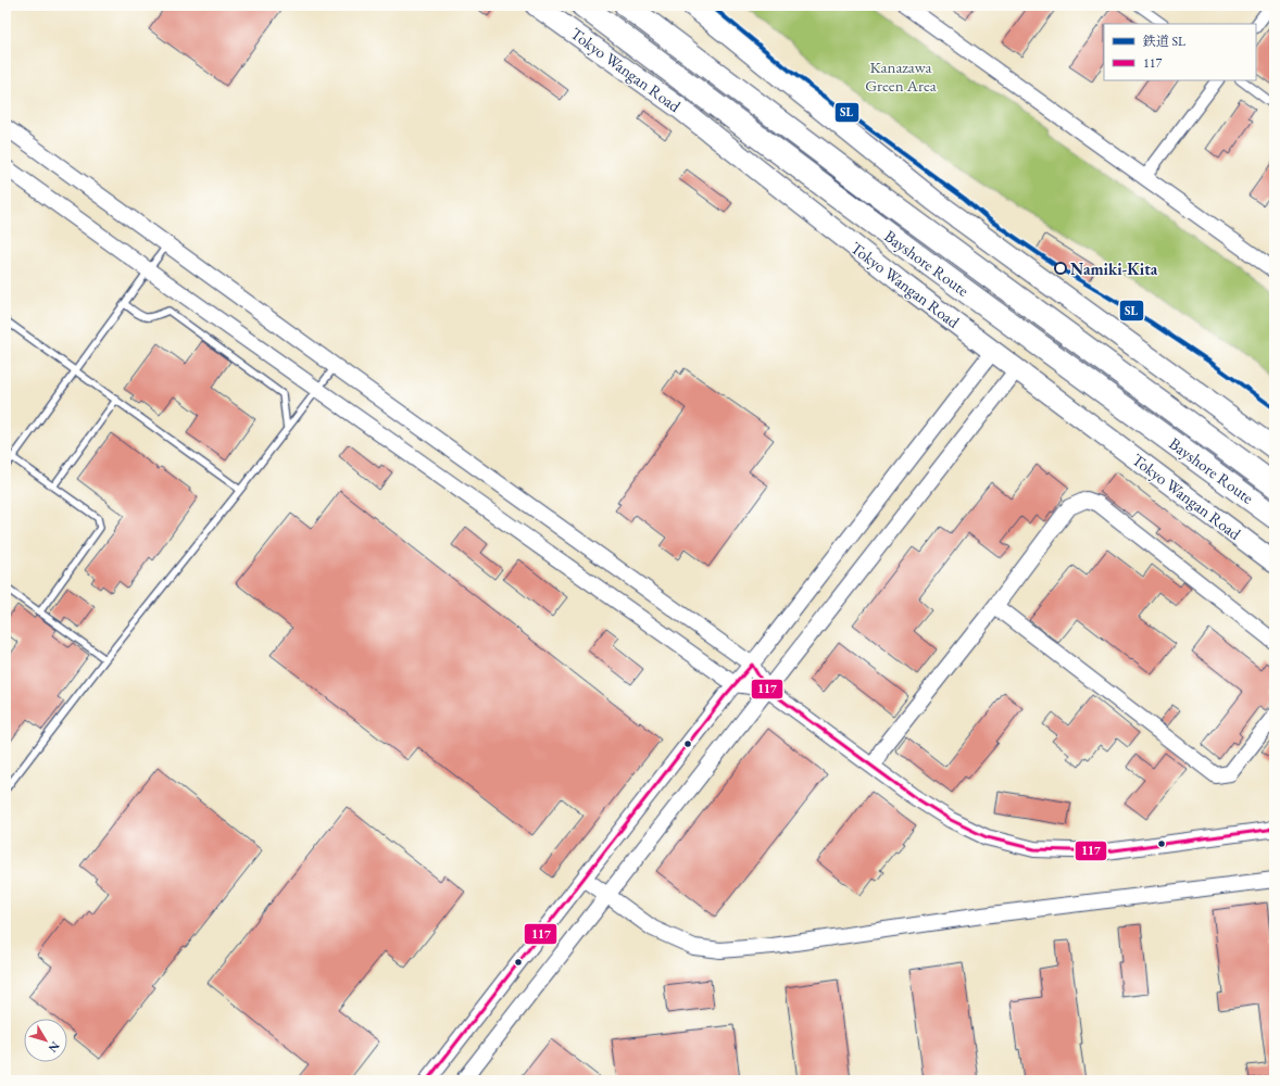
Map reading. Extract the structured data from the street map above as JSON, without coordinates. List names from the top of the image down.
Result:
{
  "streets": {
    "highway": ["Tokyo Wangan Road", "Bayshore Route"]
  },
  "parks": ["Kanazawa Green Area"],
  "places": ["Namiki-Kita"],
  "lines": ["rail line SL", "transit line 117"],
  "legend": ["鉄道 SL", "117"],
  "north": "bottom right"
}
